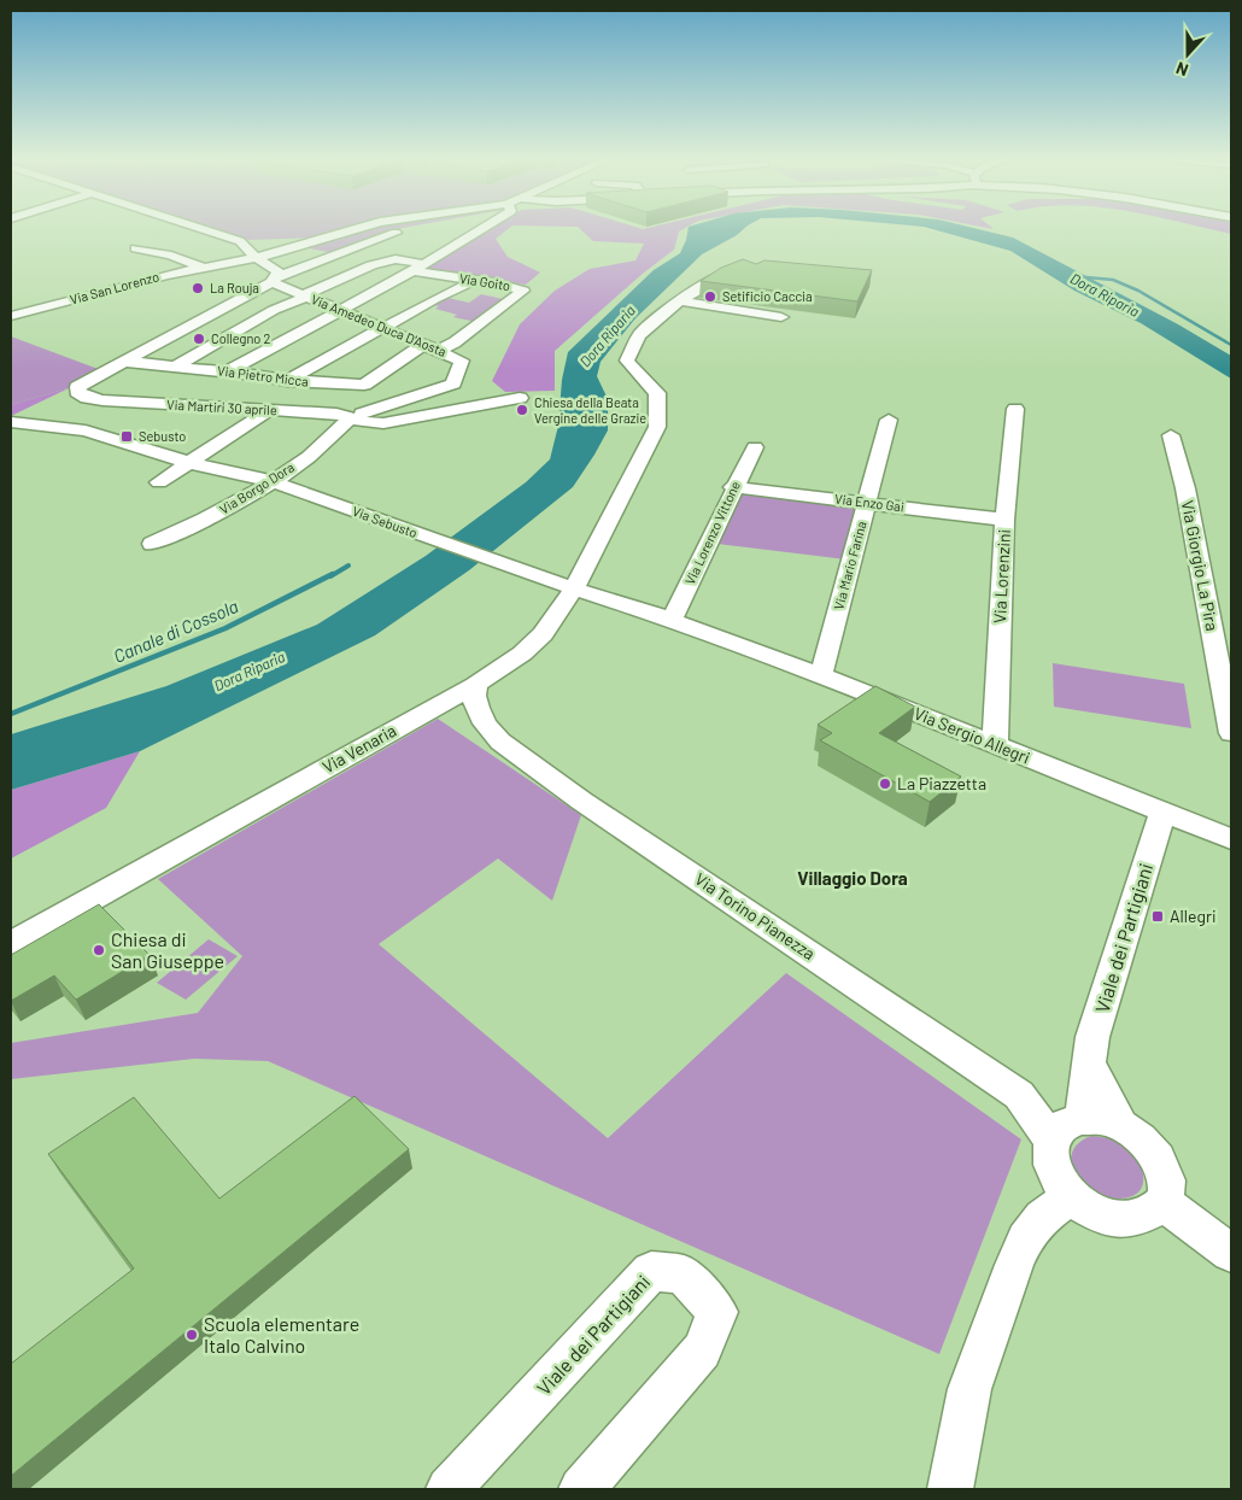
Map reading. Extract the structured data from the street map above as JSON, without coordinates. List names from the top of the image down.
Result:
{
  "streets": {
    "street": [
      "Via Goito",
      "Via San Lorenzo",
      "Via Amedeo Duca D'Aosta",
      "Via Pietro Micca",
      "Via Martiri 30 aprile",
      "Via Borgo Dora",
      "Via Enzo Gai",
      "Via Sebusto",
      "Via Lorenzo Vittone",
      "Via Mario Farina",
      "Via Giorgio La Pira",
      "Via Lorenzini",
      "Via Sergio Allegri",
      "Via Venaria",
      "Via Torino Pianezza",
      "Viale dei Partigiani"
    ]
  },
  "crossings": [
    ["Via Goito", "Via Amedeo Duca D'Aosta"],
    ["Via Goito", "Via Pietro Micca"],
    ["Via Amedeo Duca D'Aosta", "Via Pietro Micca"],
    ["Via Amedeo Duca D'Aosta", "Via Martiri 30 aprile"],
    ["Via Amedeo Duca D'Aosta", "Via Borgo Dora"],
    ["Via Pietro Micca", "Via Martiri 30 aprile"],
    ["Via Martiri 30 aprile", "Via Borgo Dora"],
    ["Via Borgo Dora", "Via Sebusto"],
    ["Via Enzo Gai", "Via Lorenzo Vittone"],
    ["Via Enzo Gai", "Via Mario Farina"],
    ["Via Enzo Gai", "Via Lorenzini"],
    ["Via Sebusto", "Via Sergio Allegri"],
    ["Via Sebusto", "Via Venaria"],
    ["Via Lorenzo Vittone", "Via Sergio Allegri"],
    ["Via Mario Farina", "Via Sergio Allegri"],
    ["Via Lorenzini", "Via Sergio Allegri"],
    ["Via Sergio Allegri", "Via Venaria"],
    ["Via Sergio Allegri", "Viale dei Partigiani"],
    ["Via Venaria", "Via Torino Pianezza"],
    ["Via Torino Pianezza", "Viale dei Partigiani"]
  ],
  "districts": ["Villaggio Dora"],
  "water": ["Dora Riparia", "Canale di Cossola"],
  "places": {
    "other": [
      "La Rouja",
      "Setificio Caccia",
      "Collegno 2",
      "Chiesa della Beata Vergine delle Grazie",
      "La Piazzetta",
      "Chiesa di San Giuseppe",
      "Scuola elementare Italo Calvino"
    ],
    "transit": ["Sebusto", "Allegri"]
  },
  "north": "bottom"
}
